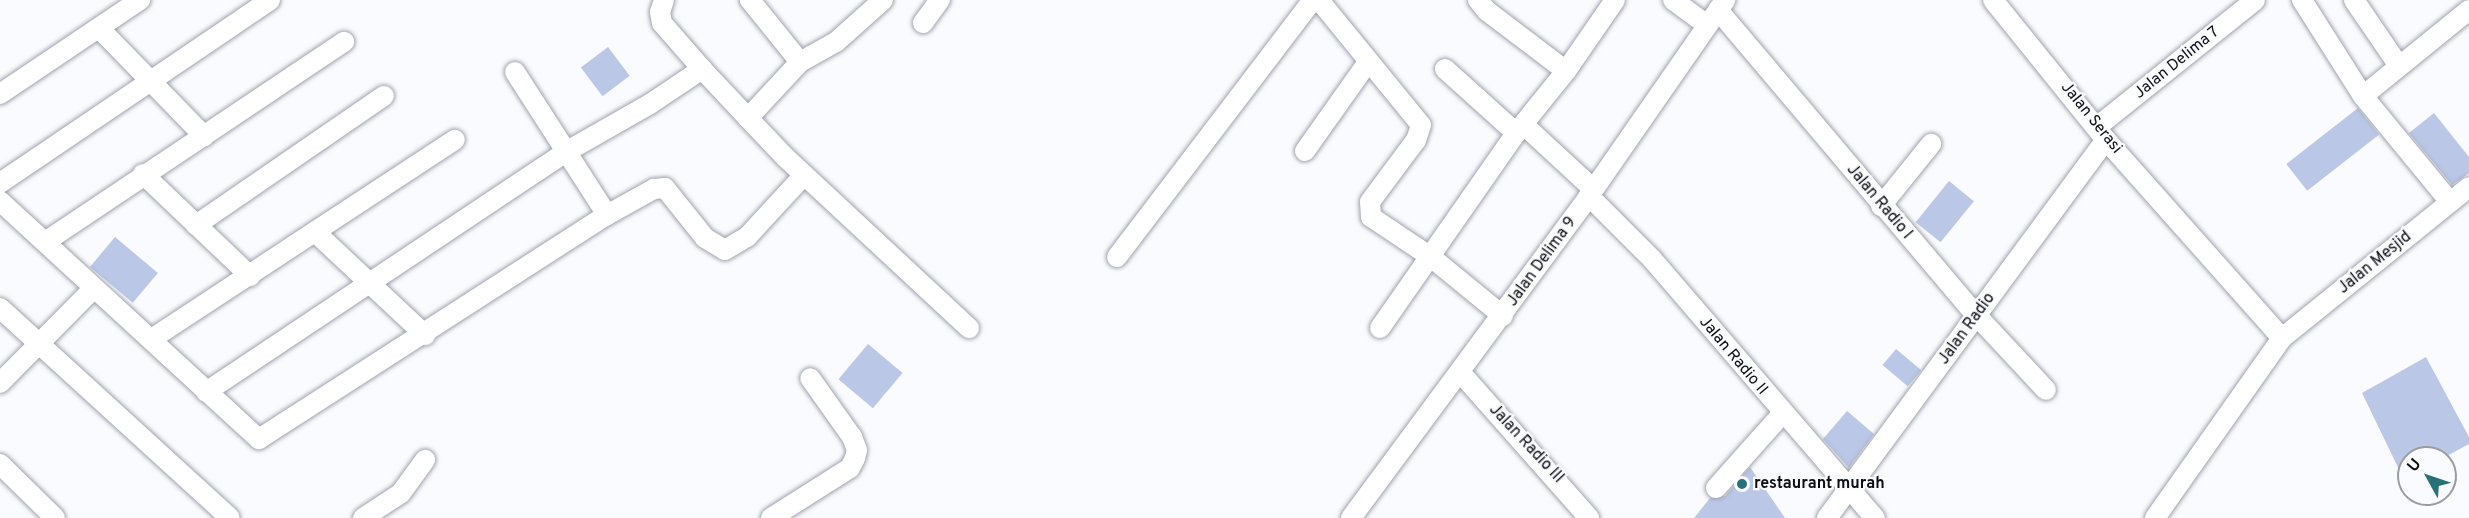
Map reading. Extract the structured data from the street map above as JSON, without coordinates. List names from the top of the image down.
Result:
{
  "streets": {
    "street": [
      "Jalan Delima 7",
      "Jalan Serasi",
      "Jalan Radio I",
      "Jalan Delima 9",
      "Jalan Mesjid",
      "Jalan Radio",
      "Jalan Radio II",
      "Jalan Radio III"
    ]
  },
  "crossings": [
    ["Jalan Delima 7", "Jalan Serasi"],
    ["Jalan Delima 7", "Jalan Radio"],
    ["Jalan Serasi", "Jalan Mesjid"],
    ["Jalan Serasi", "Jalan Radio"],
    ["Jalan Radio I", "Jalan Delima 9"],
    ["Jalan Radio I", "Jalan Radio"],
    ["Jalan Delima 9", "Jalan Radio II"],
    ["Jalan Delima 9", "Jalan Radio III"],
    ["Jalan Radio", "Jalan Radio II"]
  ],
  "places": ["restaurant murah"],
  "north": "top left"
}
